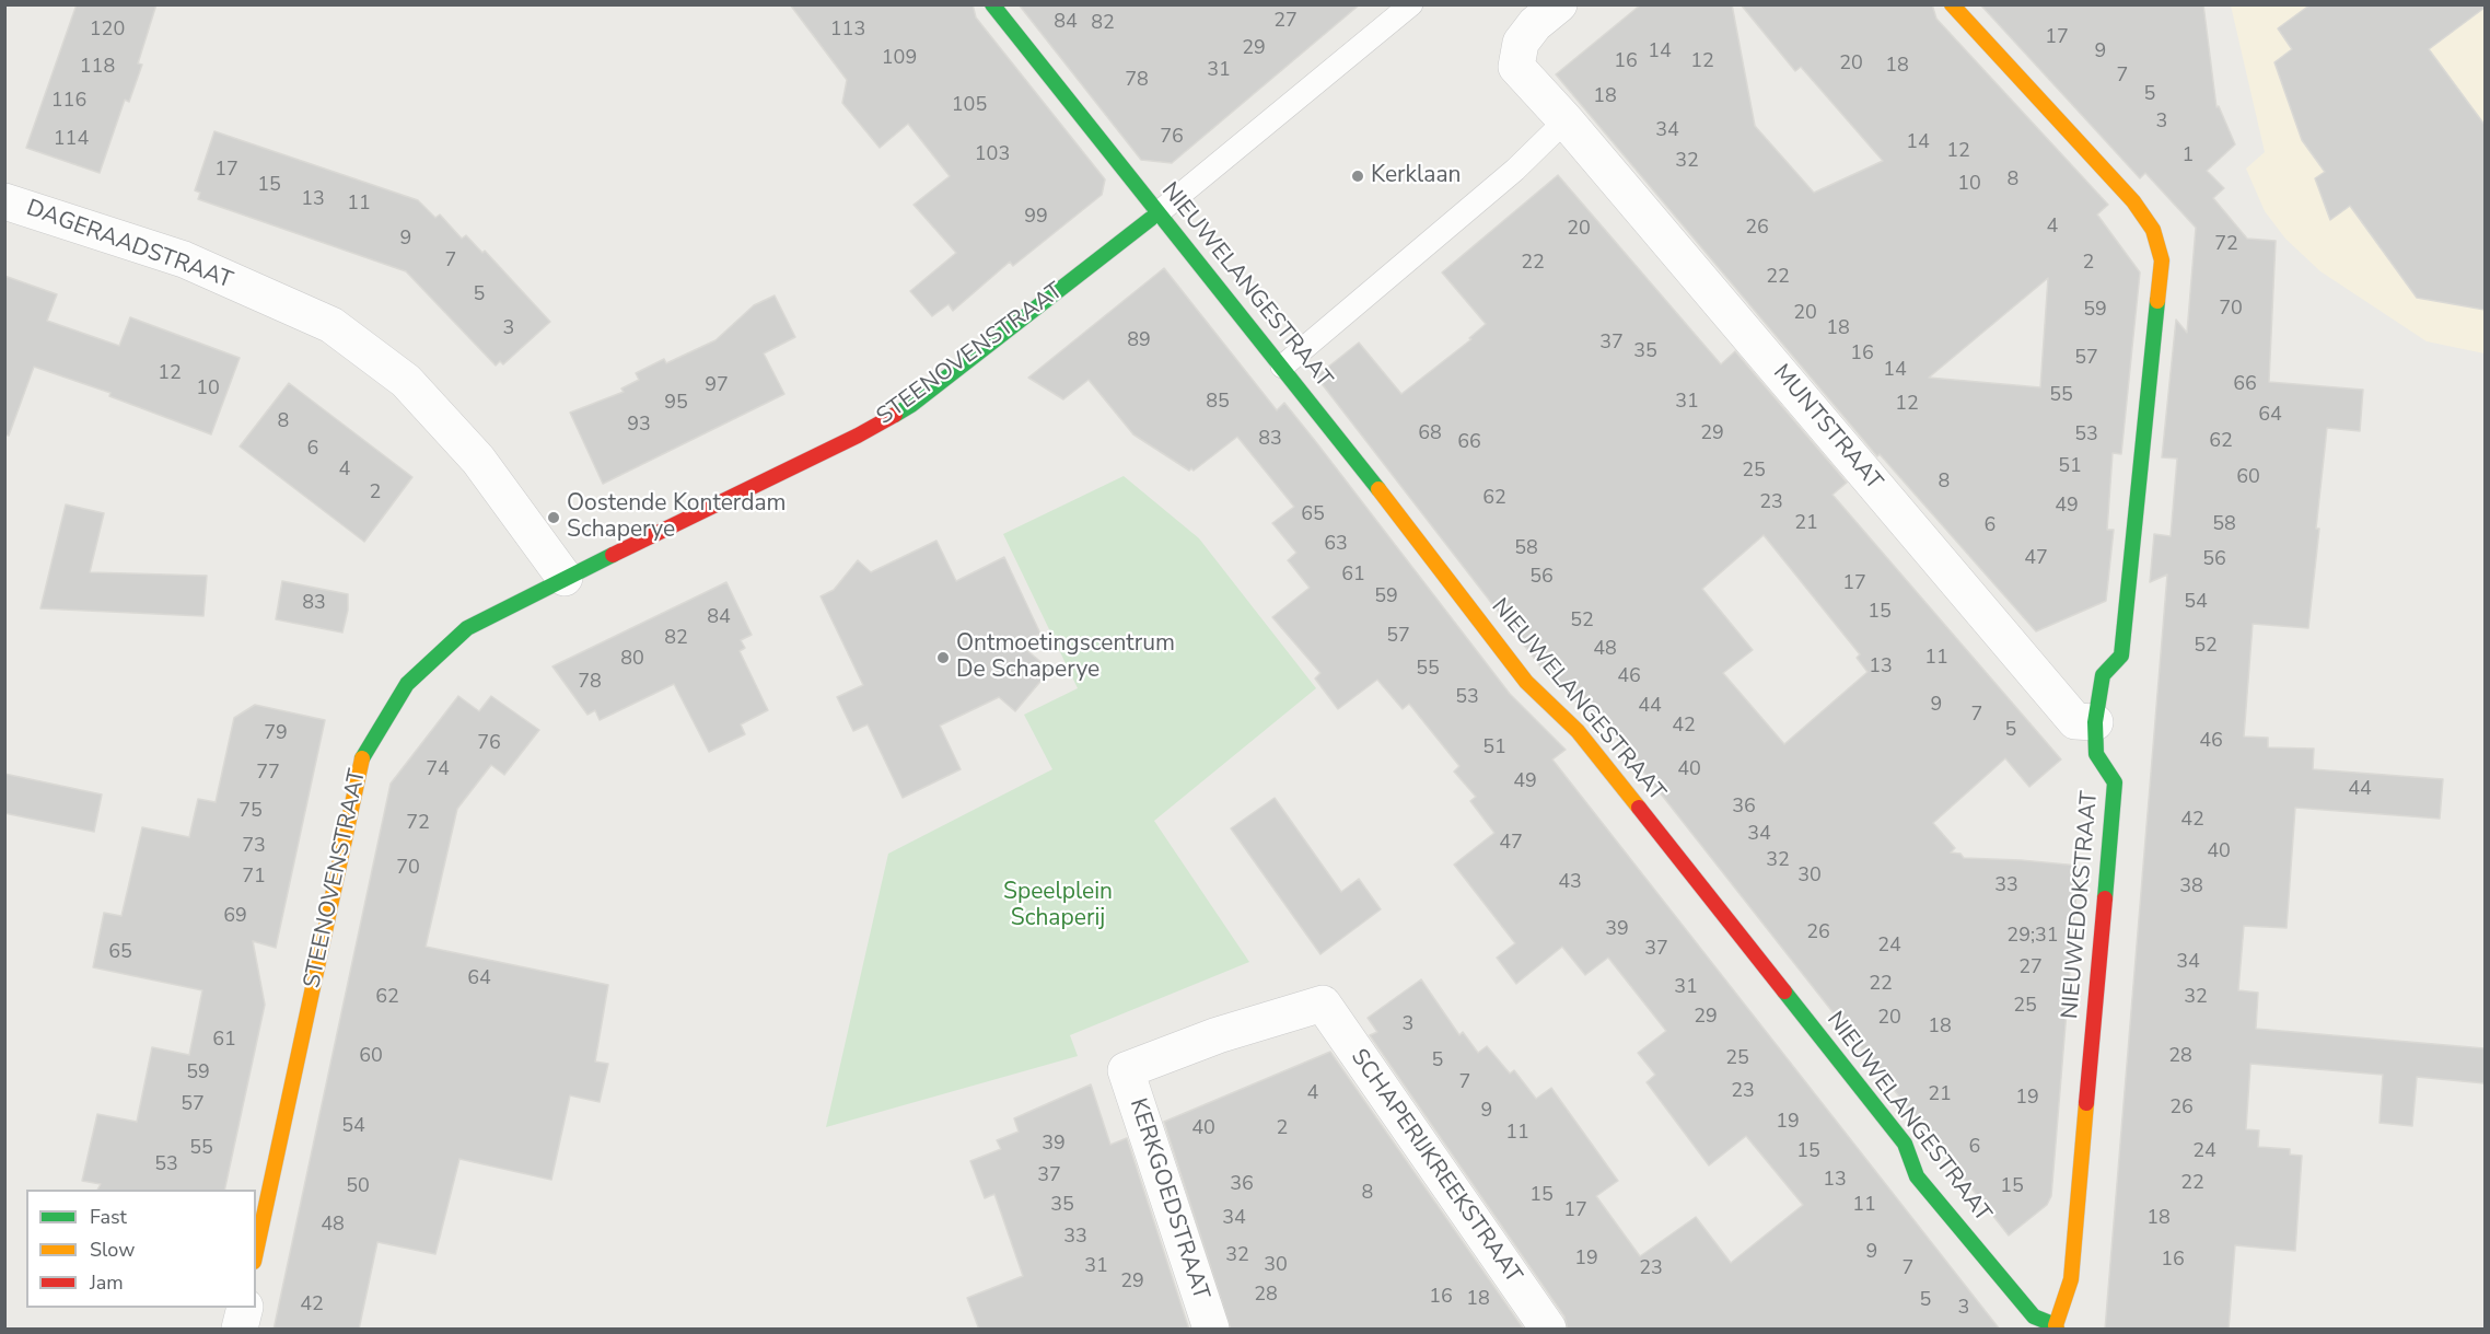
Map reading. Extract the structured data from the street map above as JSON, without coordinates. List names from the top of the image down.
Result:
{
  "streets": {
    "street": [
      "DAGERAADSTRAAT",
      "NIEUWELANGESTRAAT",
      "STEENOVENSTRAAT",
      "MUNTSTRAAT",
      "NIEUWEDOKSTRAAT",
      "SCHAPERIJKREEKSTRAAT",
      "KERKGOEDSTRAAT"
    ]
  },
  "crossings": [
    ["DAGERAADSTRAAT", "STEENOVENSTRAAT"],
    ["NIEUWELANGESTRAAT", "STEENOVENSTRAAT"],
    ["NIEUWELANGESTRAAT", "NIEUWEDOKSTRAAT"],
    ["MUNTSTRAAT", "NIEUWEDOKSTRAAT"],
    ["SCHAPERIJKREEKSTRAAT", "KERKGOEDSTRAAT"]
  ],
  "parks": ["Speelplein Schaperij"],
  "places": ["Kerklaan", "Oostende Konterdam Schaperye", "Ontmoetingscentrum De Schaperye"],
  "house_numbers": [
    "27",
    "84",
    "82",
    "120",
    "113",
    "17",
    "29",
    "14",
    "9",
    "109",
    "16",
    "12",
    "20",
    "18",
    "118",
    "31",
    "7",
    "78",
    "5",
    "18",
    "116",
    "105",
    "3",
    "34",
    "76",
    "114",
    "14",
    "12",
    "103",
    "1",
    "32",
    "17",
    "8",
    "10",
    "15",
    "13",
    "11",
    "99",
    "4",
    "26",
    "20",
    "9",
    "72",
    "7",
    "22",
    "2",
    "22",
    "5",
    "70",
    "59",
    "20",
    "3",
    "18",
    "89",
    "37",
    "35",
    "16",
    "57",
    "14",
    "12",
    "66",
    "97",
    "10",
    "55",
    "85",
    "31",
    "95",
    "12",
    "64",
    "8",
    "93",
    "68",
    "29",
    "53",
    "83",
    "62",
    "66",
    "6",
    "51",
    "4",
    "25",
    "60",
    "8",
    "2",
    "62",
    "23",
    "49",
    "65",
    "21",
    "58",
    "6",
    "63",
    "58",
    "47",
    "56",
    "61",
    "56",
    "17",
    "59",
    "54",
    "83",
    "15",
    "84",
    "52",
    "57",
    "82",
    "52",
    "48",
    "11",
    "80",
    "13",
    "55",
    "46",
    "78",
    "53",
    "9",
    "44",
    "7",
    "42",
    "5",
    "79",
    "46",
    "76",
    "51",
    "74",
    "40",
    "77",
    "49",
    "44",
    "36",
    "75",
    "42",
    "72",
    "34",
    "47",
    "73",
    "40",
    "32",
    "70",
    "30",
    "71",
    "43",
    "33",
    "38",
    "69",
    "39",
    "26",
    "29;31",
    "24",
    "37",
    "65",
    "34",
    "27",
    "64",
    "22",
    "31",
    "62",
    "32",
    "25",
    "29",
    "20",
    "3",
    "18",
    "61",
    "60",
    "28",
    "25",
    "5",
    "59",
    "7",
    "23",
    "4",
    "21",
    "19",
    "57",
    "26",
    "9",
    "19",
    "54",
    "40",
    "2",
    "11",
    "39",
    "6",
    "55",
    "15",
    "24",
    "53",
    "37",
    "13",
    "22",
    "36",
    "50",
    "15",
    "8",
    "15",
    "35",
    "11",
    "17",
    "34",
    "18",
    "48",
    "33",
    "9",
    "32",
    "19",
    "16",
    "30",
    "31",
    "23",
    "7",
    "29",
    "28",
    "16",
    "18",
    "5",
    "42",
    "3"
  ],
  "legend": ["Fast", "Slow", "Jam"]
}
